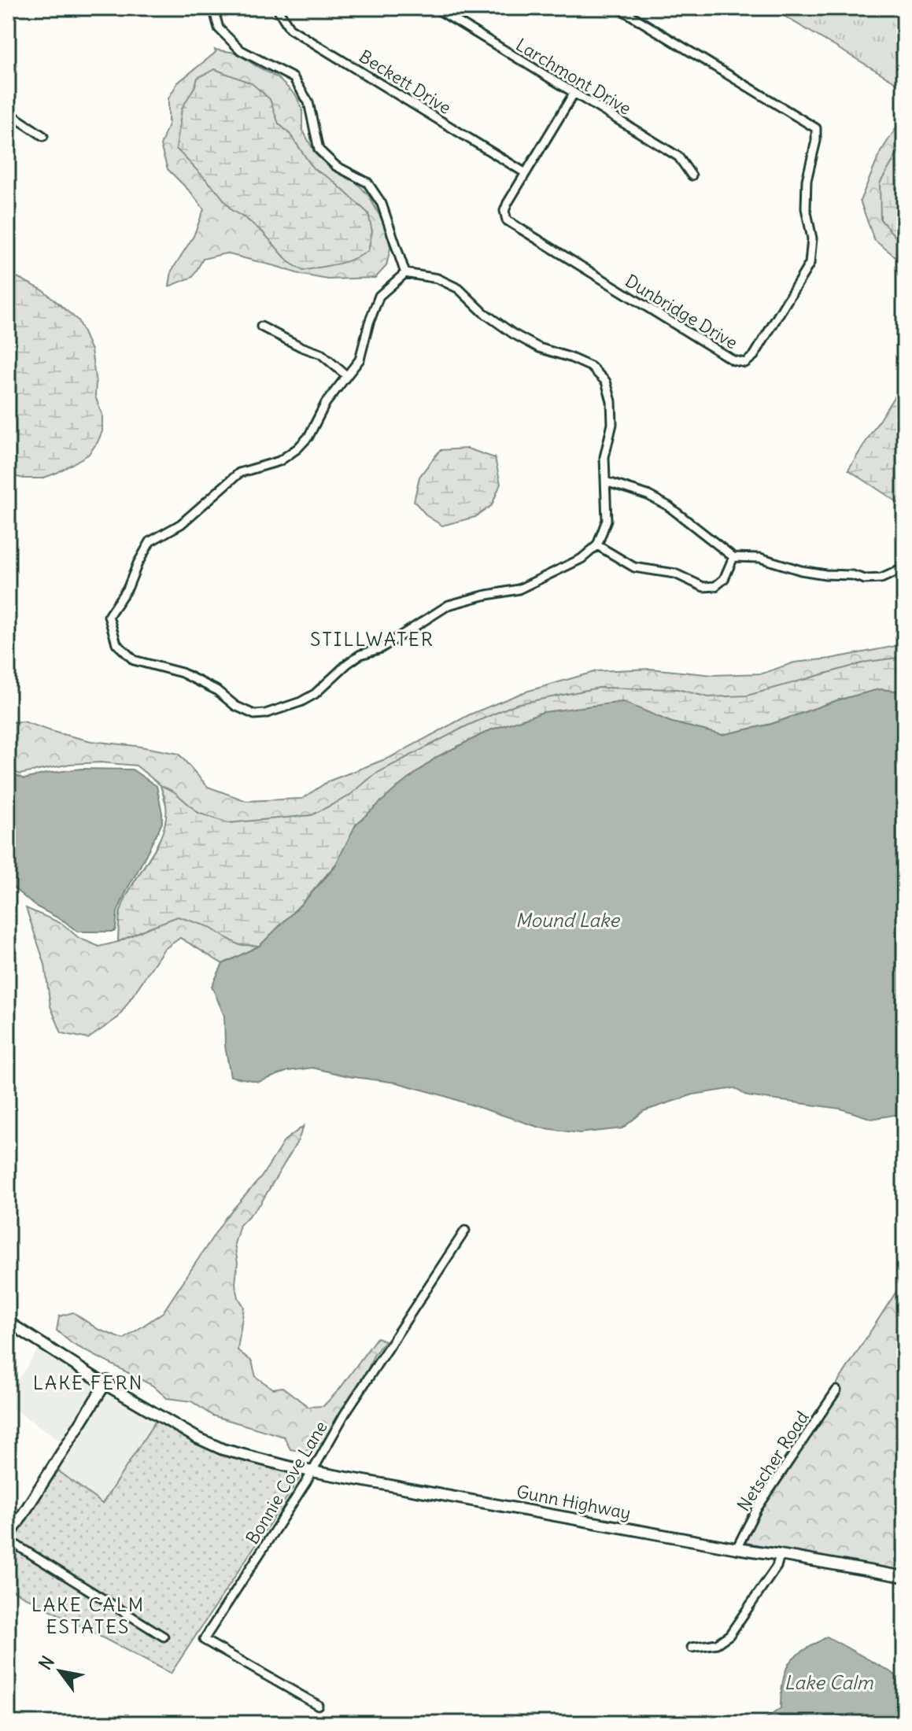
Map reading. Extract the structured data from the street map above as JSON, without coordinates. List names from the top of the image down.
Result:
{
  "streets": {
    "main road": ["Gunn Highway"],
    "street": [
      "Larchmont Drive",
      "Beckett Drive",
      "Dunbridge Drive",
      "Netscher Road",
      "Bonnie Cove Lane"
    ]
  },
  "crossings": [
    ["Larchmont Drive", "Dunbridge Drive"],
    ["Beckett Drive", "Dunbridge Drive"],
    ["Netscher Road", "Gunn Highway"],
    ["Bonnie Cove Lane", "Gunn Highway"]
  ],
  "districts": ["STILLWATER", "LAKE FERN", "LAKE CALM ESTATES"],
  "water": ["Mound Lake", "Lake Calm"],
  "north": "top left"
}
